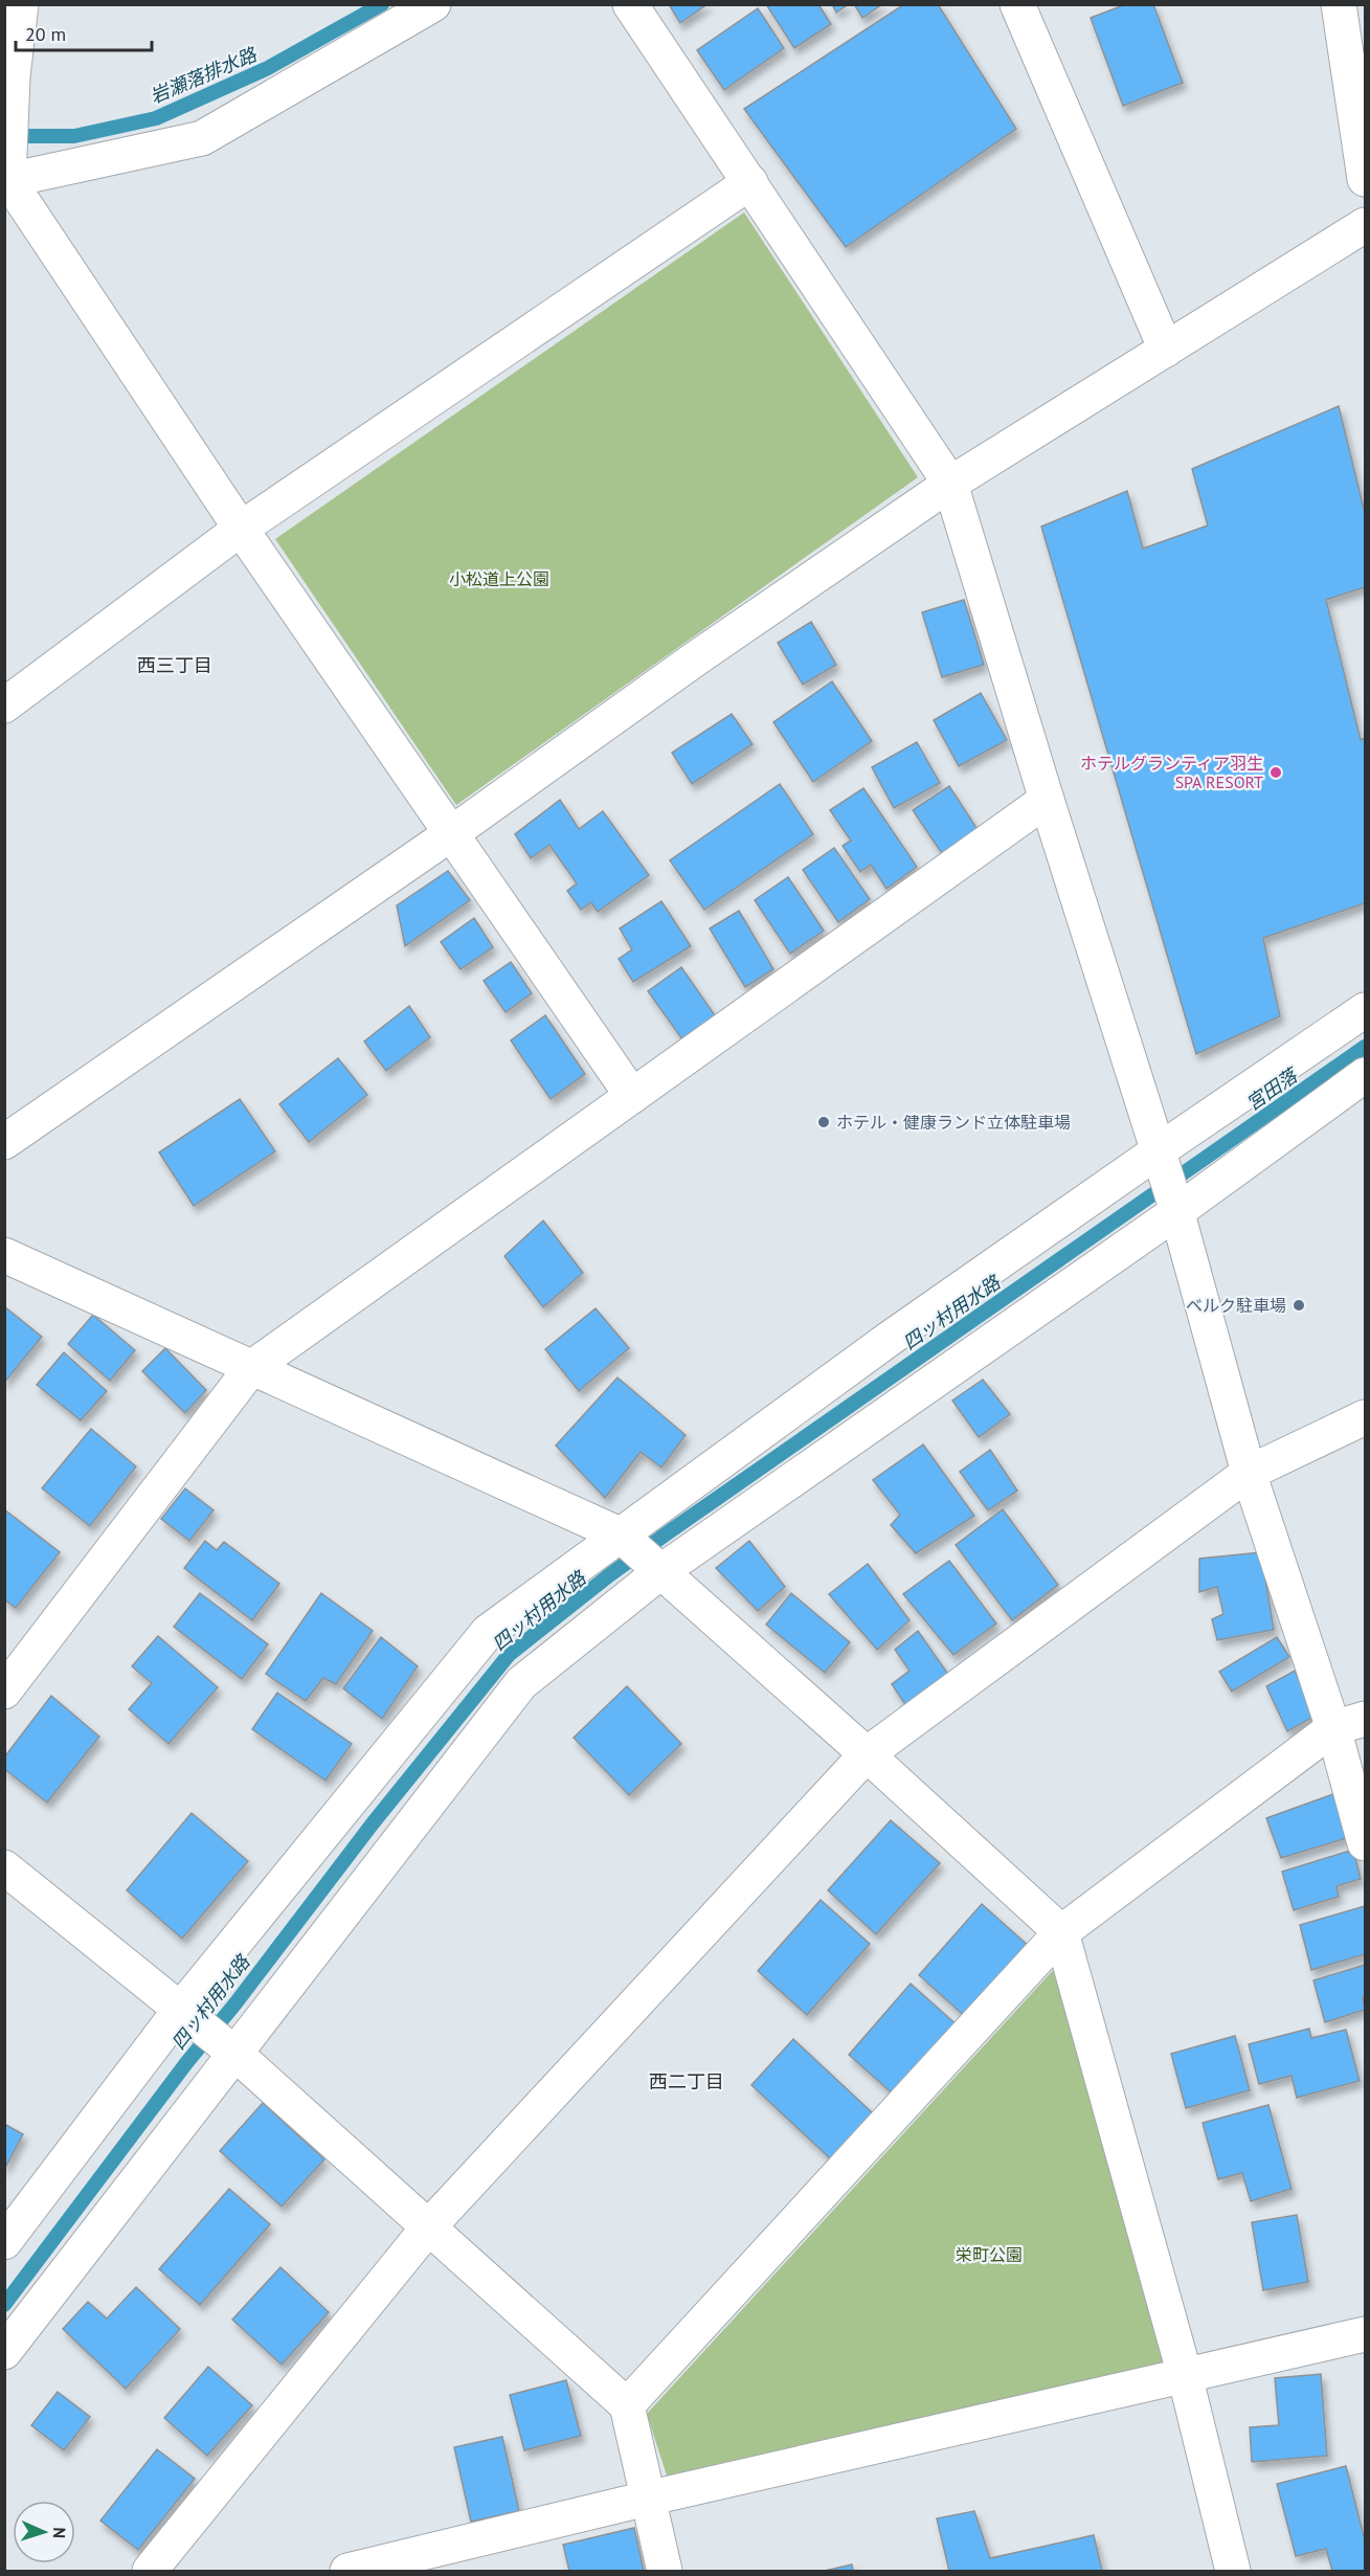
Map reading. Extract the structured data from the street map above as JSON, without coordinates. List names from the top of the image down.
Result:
{
  "districts": ["西三丁目", "西二丁目"],
  "water": ["岩瀬落排水路", "宮田落", "四ッ村用水路"],
  "parks": ["小松道上公園", "栄町公園"],
  "places": ["ホテルグランティア羽生 SPA RESORT", "ホテル・健康ランド立体駐車場", "ベルク駐車場"],
  "scale_bar": "20 m",
  "north": "right"
}
